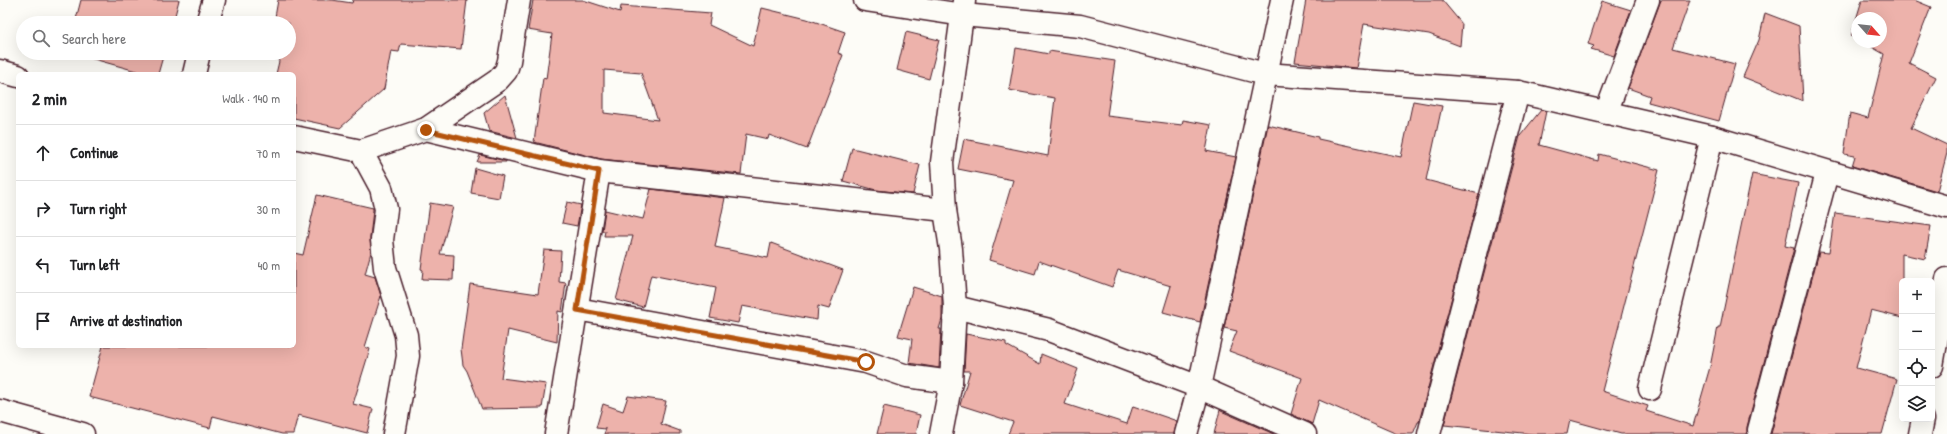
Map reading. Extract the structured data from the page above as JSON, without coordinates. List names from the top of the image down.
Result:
{
  "north": "bottom right",
  "page": {
    "search": "Search here",
    "heading": ["2 min", "Walk · 140 m"],
    "list": [
      ["Continue", "70 m"],
      ["Turn right", "30 m"],
      ["Turn left", "40 m"],
      "Arrive at destination"
    ],
    "map_buttons": ["+", "−"]
  }
}
